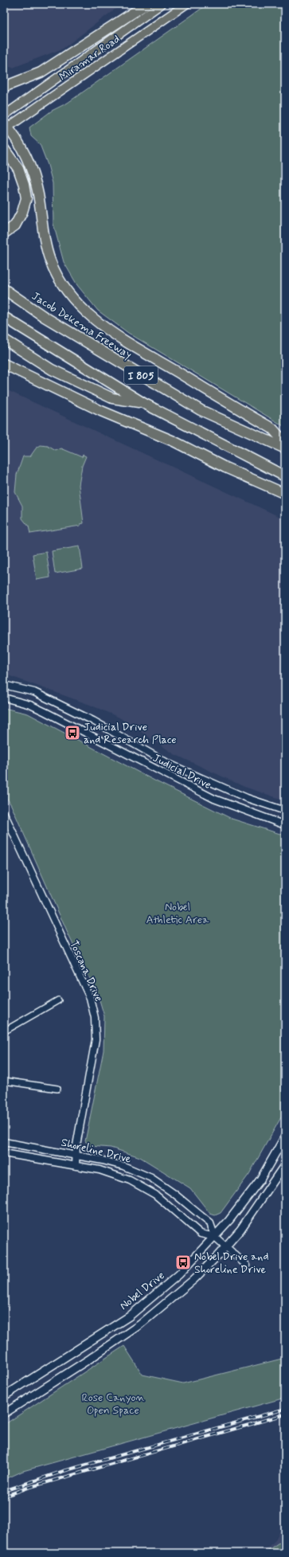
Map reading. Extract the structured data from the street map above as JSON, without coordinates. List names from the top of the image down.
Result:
{
  "streets": {
    "highway": ["Jacob Dekema Freeway", "I 805"],
    "main road": ["Miramar Road", "Nobel Drive"],
    "street": ["Judicial Drive", "Toscana Drive", "Shoreline Drive"]
  },
  "crossings": [
    ["Toscana Drive", "Shoreline Drive"],
    ["Shoreline Drive", "Nobel Drive"]
  ],
  "parks": ["Nobel Athletic Area", "Rose Canyon Open Space"],
  "places": {
    "bus stop": ["Judicial Drive and Research Place", "Nobel Drive and Shoreline Drive"]
  }
}
